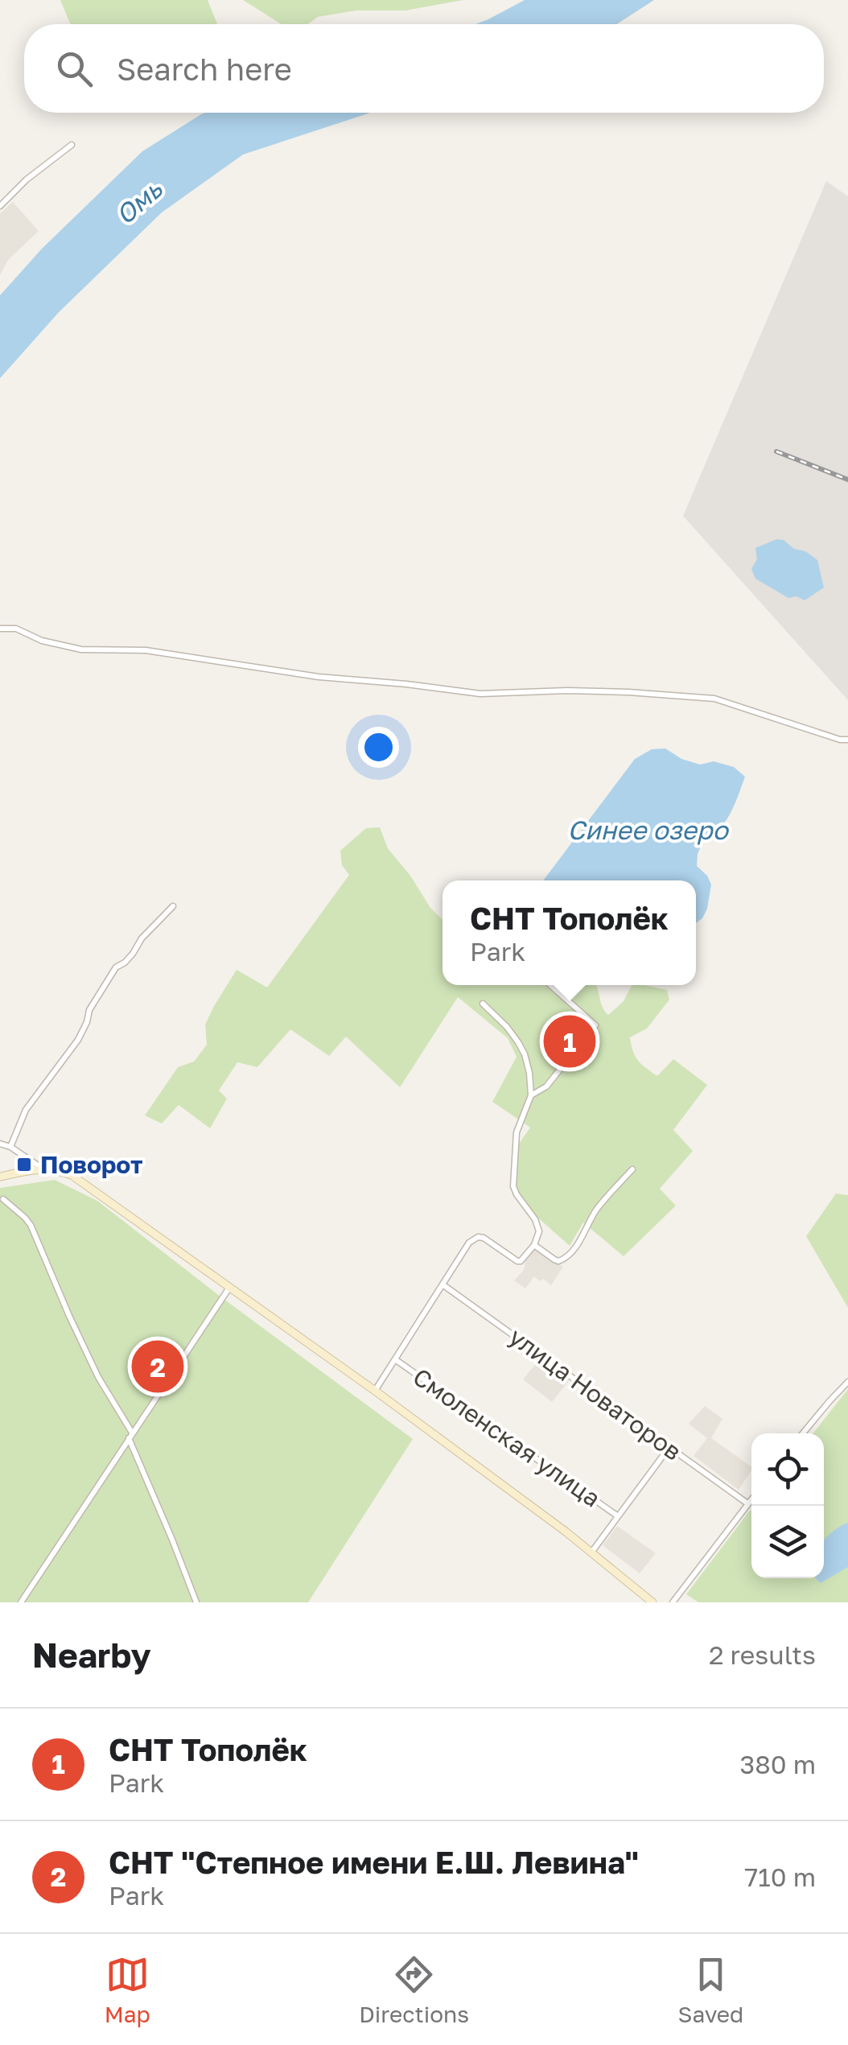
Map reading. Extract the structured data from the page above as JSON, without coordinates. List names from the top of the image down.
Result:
{
  "streets": {
    "street": ["улица Новаторов", "Смоленская улица"]
  },
  "water": ["Омь", "Синее озеро"],
  "places": {
    "transit": ["Поворот"]
  },
  "page": {
    "search": "Search here",
    "popup": ["СНТ Тополёк", "Park"],
    "pins": ["1", "2"],
    "heading": ["Nearby", "2 results"],
    "list": [
      {
        "mark": "1",
        "name": "СНТ Тополёк",
        "note": "Park",
        "value": "380 m"
      },
      {
        "mark": "2",
        "name": "СНТ \"Степное имени Е.Ш. Левина\"",
        "note": "Park",
        "value": "710 m"
      }
    ],
    "nav": ["Map", "Directions", "Saved"]
  }
}
